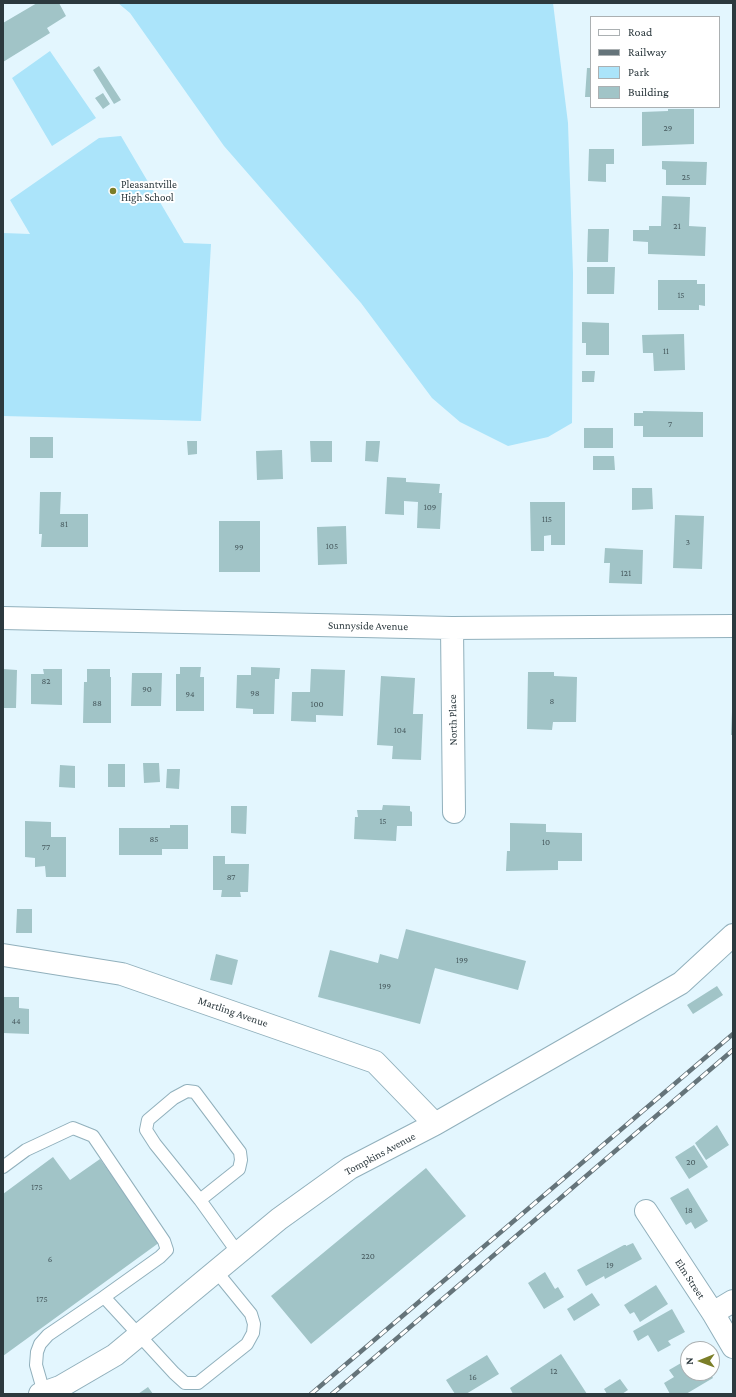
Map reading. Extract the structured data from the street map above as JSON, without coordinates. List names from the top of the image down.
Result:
{
  "streets": {
    "street": [
      "Sunnyside Avenue",
      "North Place",
      "Martling Avenue",
      "Tompkins Avenue",
      "Elm Street"
    ]
  },
  "crossings": [
    ["Sunnyside Avenue", "North Place"],
    ["Martling Avenue", "Tompkins Avenue"]
  ],
  "places": ["Pleasantville High School"],
  "house_numbers": [
    "29",
    "25",
    "21",
    "15",
    "11",
    "7",
    "109",
    "115",
    "81",
    "3",
    "105",
    "99",
    "121",
    "82",
    "90",
    "98",
    "94",
    "8",
    "88",
    "100",
    "104",
    "15",
    "85",
    "10",
    "77",
    "87",
    "199",
    "199",
    "44",
    "20",
    "175",
    "18",
    "220",
    "6",
    "19",
    "175",
    "12",
    "16"
  ],
  "legend": [
    "Road",
    "Railway",
    "Park",
    "Building"
  ],
  "north": "left"
}
